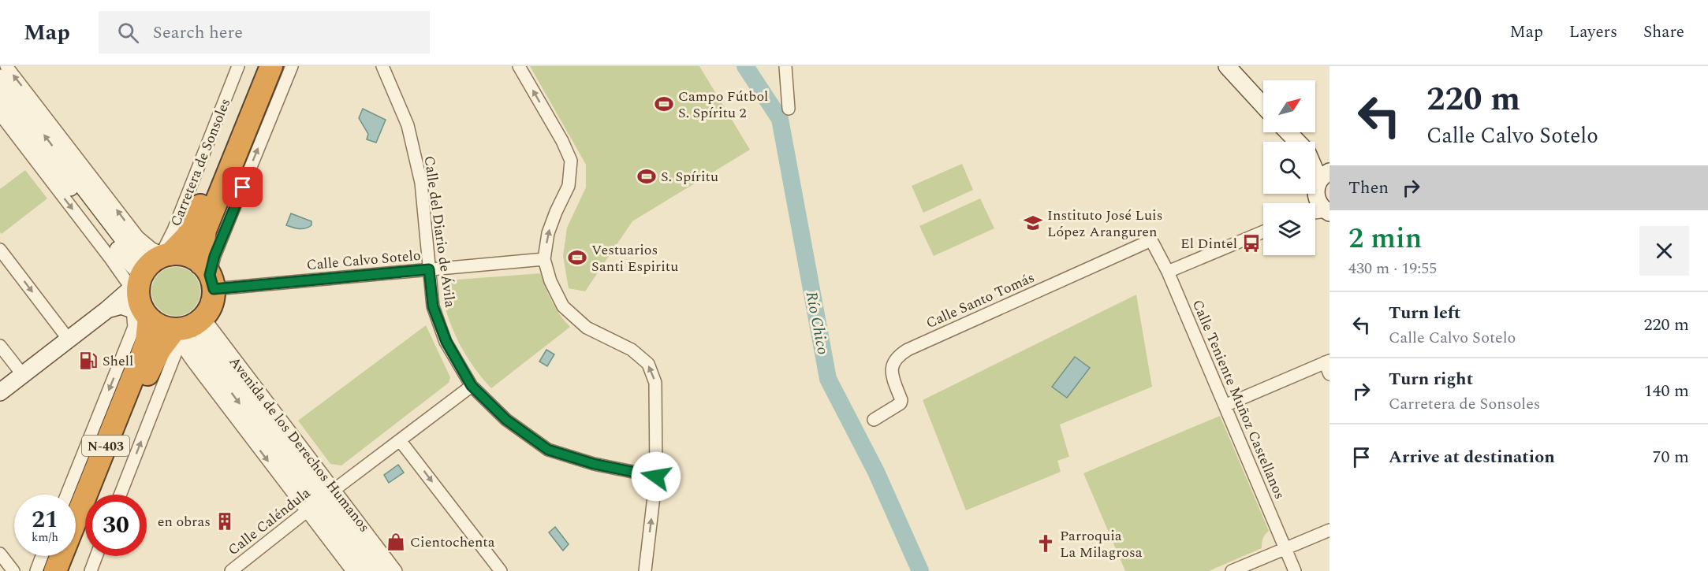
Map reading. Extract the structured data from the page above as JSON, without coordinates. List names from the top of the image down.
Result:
{
  "streets": {
    "highway": ["Carretera de Sonsoles", "N-403"],
    "main road": ["Avenida de los Derechos Humanos"],
    "street": [
      "Calle del Diario de Ávila",
      "Calle Calvo Sotelo",
      "Calle Santo Tomás",
      "Calle Teniente Muñoz Castellanos",
      "Calle Caléndula"
    ]
  },
  "crossings": [
    ["Carretera de Sonsoles", "Calle Calvo Sotelo"],
    ["Carretera de Sonsoles", "Avenida de los Derechos Humanos"],
    ["Carretera de Sonsoles", "N-403"],
    ["Calle del Diario de Ávila", "Calle Calvo Sotelo"],
    ["Calle del Diario de Ávila", "Calle Caléndula"],
    ["Calle Calvo Sotelo", "Avenida de los Derechos Humanos"],
    ["Calle Calvo Sotelo", "N-403"],
    ["Calle Santo Tomás", "Calle Teniente Muñoz Castellanos"],
    ["Avenida de los Derechos Humanos", "N-403"],
    ["Avenida de los Derechos Humanos", "Calle Caléndula"]
  ],
  "water": ["Río Chico"],
  "places": {
    "sports": ["Campo Fútbol S. Spíritu 2", "S. Spíritu", "Vestuarios Santi Espiritu"],
    "school or university": ["Instituto José Luis López Aranguren"],
    "bus stop": ["El Dintel"],
    "fuel station": ["Shell"],
    "building": ["en obras"],
    "shop": ["Cientochenta"],
    "church": ["Parroquia La Milagrosa"]
  },
  "north": "top right",
  "page": {
    "header": "Map",
    "search": "Search here",
    "nav": ["Map", "Layers", "Share"],
    "turn": ["220 m", "Calle Calvo Sotelo"],
    "then": "Then",
    "heading": ["2 min", "430 m · 19:55"],
    "list": [
      {
        "name": "Turn left",
        "note": "Calle Calvo Sotelo",
        "value": "220 m"
      },
      {
        "name": "Turn right",
        "note": "Carretera de Sonsoles",
        "value": "140 m"
      },
      {
        "name": "Arrive at destination",
        "value": "70 m"
      }
    ],
    "speed": "21 km/h",
    "limit": "30"
  }
}
